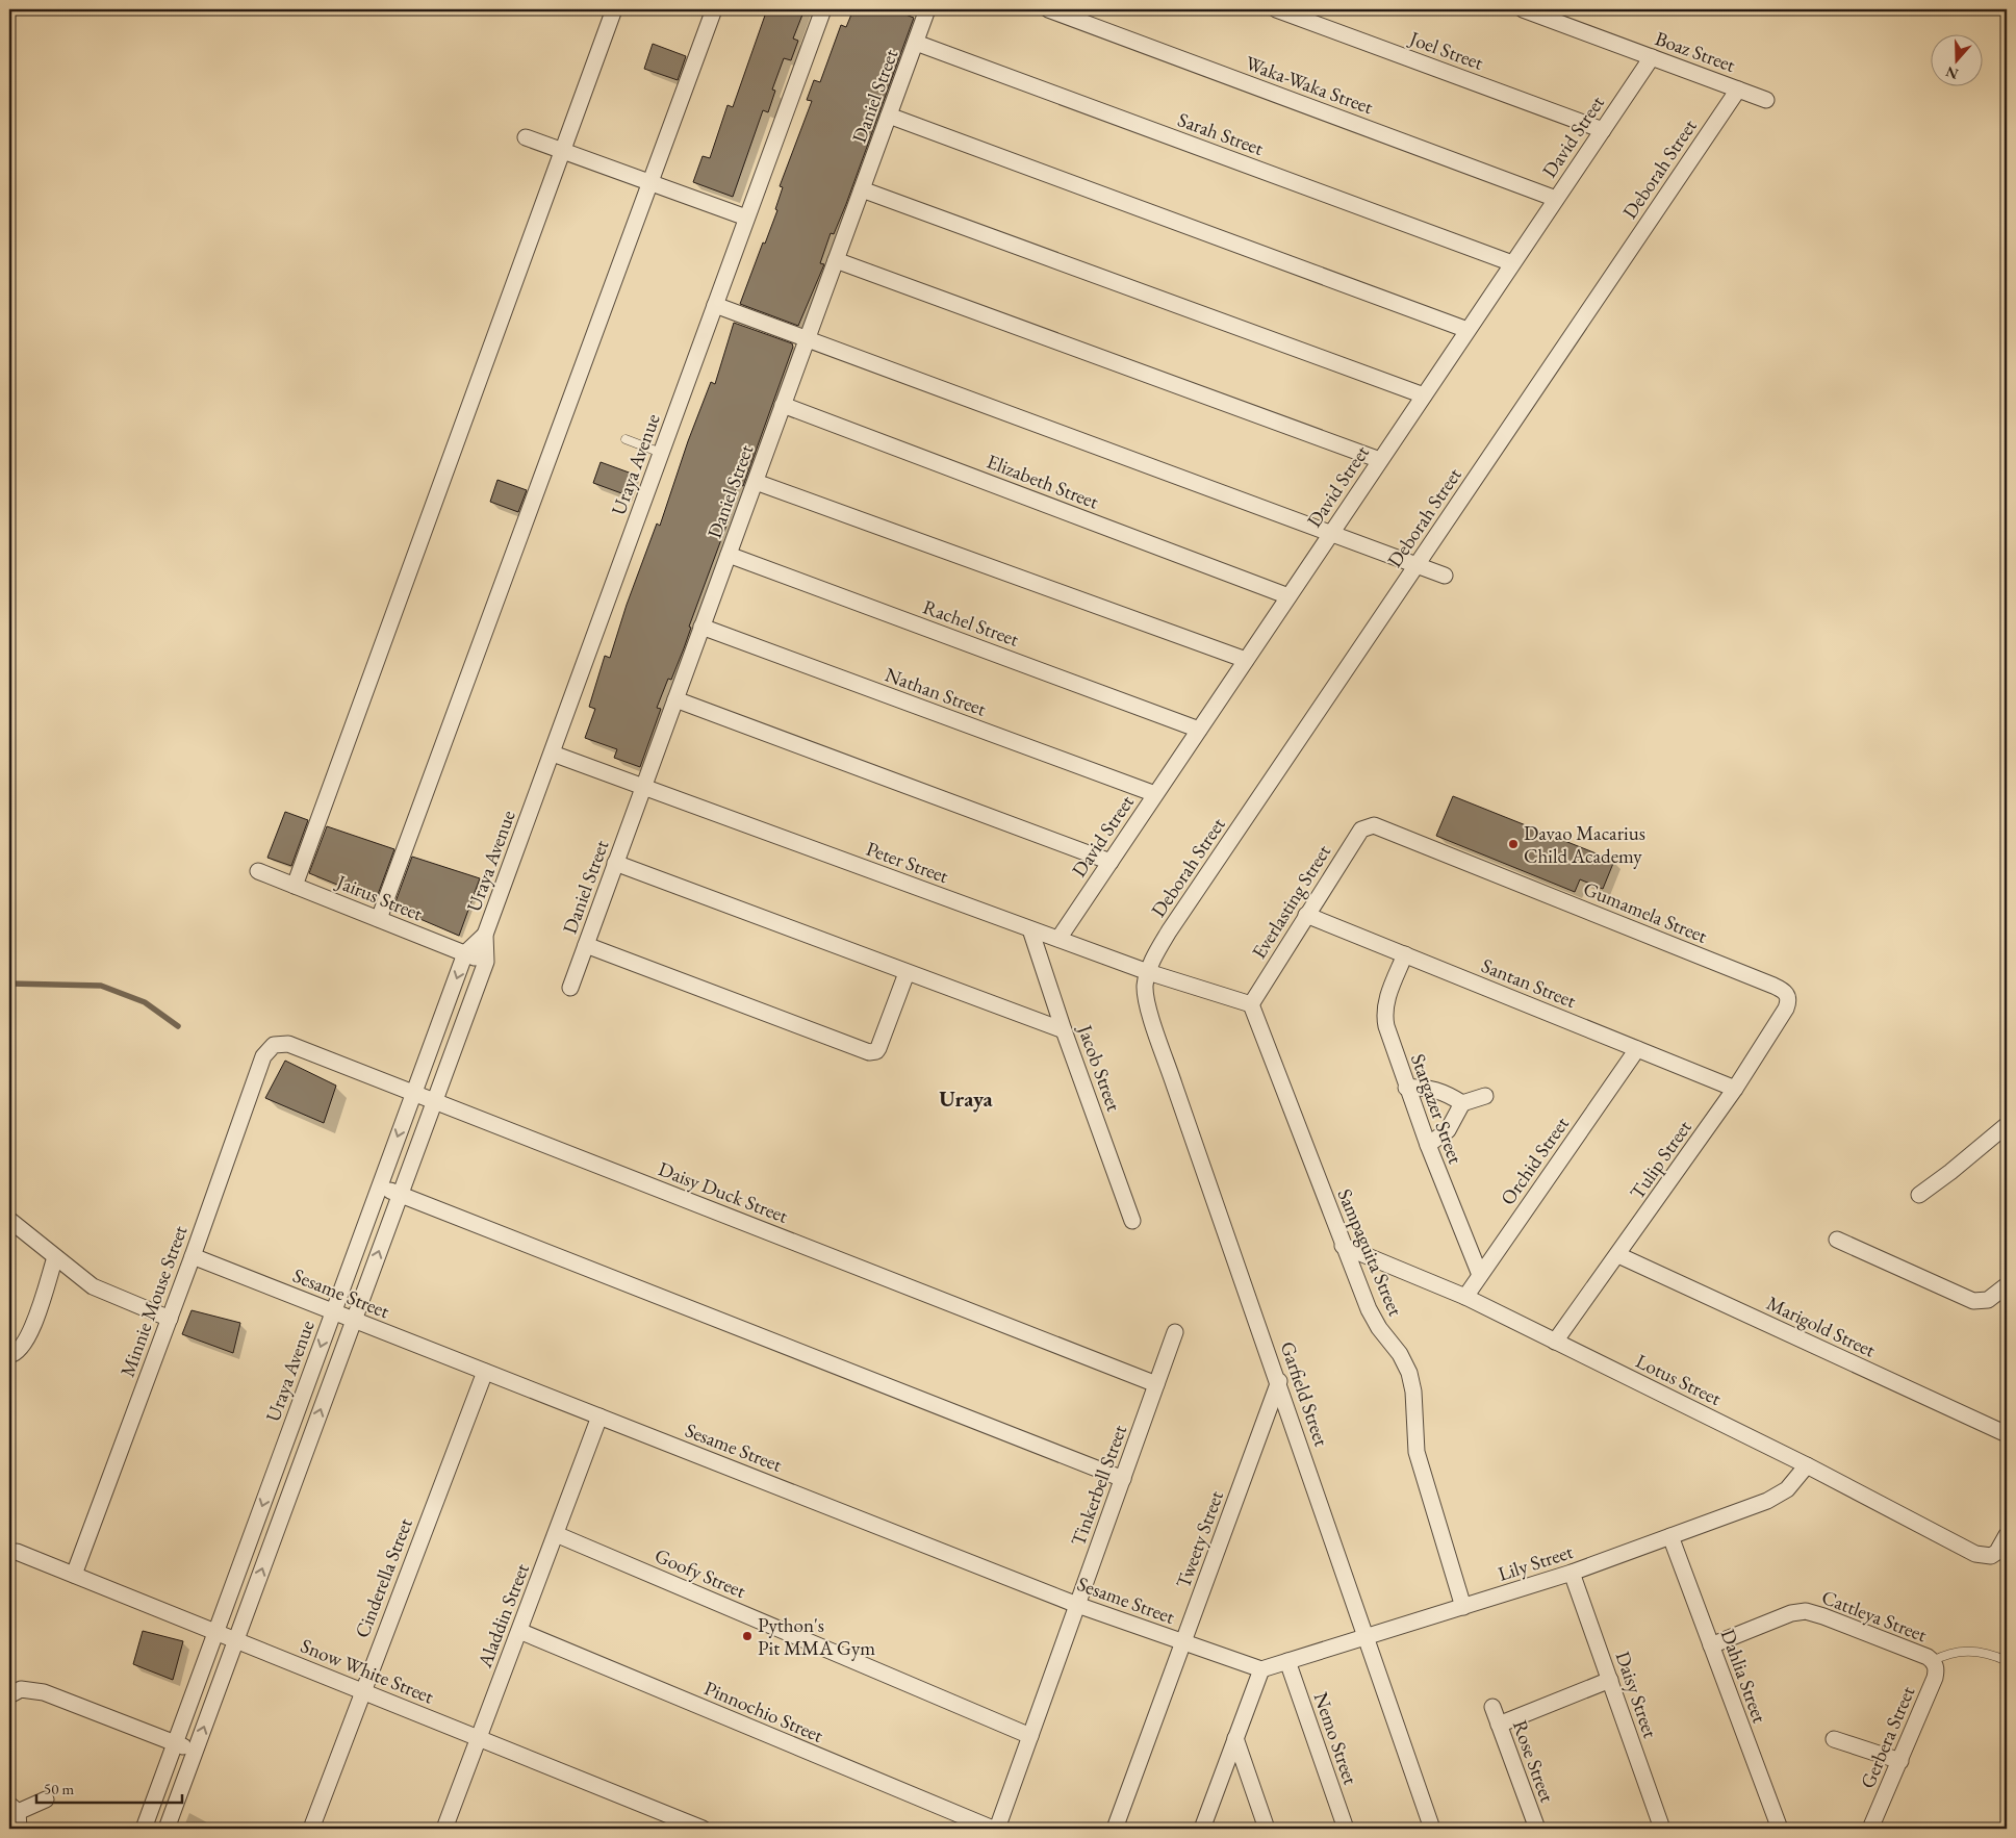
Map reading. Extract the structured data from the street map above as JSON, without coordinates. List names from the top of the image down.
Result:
{
  "streets": {
    "street": [
      "Joel Street",
      "Boaz Street",
      "Waka-Waka Street",
      "Daniel Street",
      "Sarah Street",
      "David Street",
      "Deborah Street",
      "Uraya Avenue",
      "Elizabeth Street",
      "Rachel Street",
      "Nathan Street",
      "Peter Street",
      "Jairus Street",
      "Everlasting Street",
      "Gumamela Street",
      "Santan Street",
      "Jacob Street",
      "Stargazer Street",
      "Tulip Street",
      "Orchid Street",
      "Daisy Duck Street",
      "Sampaguita Street",
      "Sesame Street",
      "Minnie Mouse Street",
      "Marigold Street",
      "Lotus Street",
      "Garfield Street",
      "Tinkerbell Street",
      "Tweety Street",
      "Lily Street",
      "Goofy Street",
      "Cinderella Street",
      "Aladdin Street",
      "Cattleya Street",
      "Snow White Street",
      "Dahlia Street",
      "Daisy Street",
      "Pinnochio Street",
      "Gerbera Street",
      "Nemo Street",
      "Rose Street"
    ]
  },
  "crossings": [
    ["Joel Street", "David Street"],
    ["Boaz Street", "David Street"],
    ["Boaz Street", "Deborah Street"],
    ["Waka-Waka Street", "David Street"],
    ["Daniel Street", "Sarah Street"],
    ["Daniel Street", "Elizabeth Street"],
    ["Daniel Street", "Rachel Street"],
    ["Daniel Street", "Nathan Street"],
    ["Daniel Street", "Peter Street"],
    ["Sarah Street", "David Street"],
    ["David Street", "Elizabeth Street"],
    ["David Street", "Rachel Street"],
    ["David Street", "Nathan Street"],
    ["David Street", "Peter Street"],
    ["Deborah Street", "Peter Street"],
    ["Deborah Street", "Garfield Street"],
    ["Uraya Avenue", "Peter Street"],
    ["Uraya Avenue", "Jairus Street"],
    ["Uraya Avenue", "Daisy Duck Street"],
    ["Uraya Avenue", "Sesame Street"],
    ["Uraya Avenue", "Snow White Street"],
    ["Peter Street", "Everlasting Street"],
    ["Peter Street", "Jacob Street"],
    ["Peter Street", "Sampaguita Street"],
    ["Peter Street", "Garfield Street"],
    ["Everlasting Street", "Gumamela Street"],
    ["Everlasting Street", "Santan Street"],
    ["Everlasting Street", "Sampaguita Street"],
    ["Gumamela Street", "Tulip Street"],
    ["Santan Street", "Stargazer Street"],
    ["Santan Street", "Tulip Street"],
    ["Santan Street", "Orchid Street"],
    ["Stargazer Street", "Orchid Street"],
    ["Tulip Street", "Marigold Street"],
    ["Tulip Street", "Lotus Street"],
    ["Orchid Street", "Lotus Street"],
    ["Daisy Duck Street", "Minnie Mouse Street"],
    ["Daisy Duck Street", "Tinkerbell Street"],
    ["Sampaguita Street", "Lotus Street"],
    ["Sampaguita Street", "Lily Street"],
    ["Sesame Street", "Minnie Mouse Street"],
    ["Sesame Street", "Tinkerbell Street"],
    ["Sesame Street", "Tweety Street"],
    ["Sesame Street", "Lily Street"],
    ["Sesame Street", "Cinderella Street"],
    ["Sesame Street", "Aladdin Street"],
    ["Minnie Mouse Street", "Snow White Street"],
    ["Lotus Street", "Lily Street"],
    ["Garfield Street", "Tweety Street"],
    ["Garfield Street", "Lily Street"],
    ["Tinkerbell Street", "Goofy Street"],
    ["Tinkerbell Street", "Pinnochio Street"],
    ["Lily Street", "Dahlia Street"],
    ["Lily Street", "Daisy Street"],
    ["Lily Street", "Nemo Street"],
    ["Goofy Street", "Aladdin Street"],
    ["Cinderella Street", "Snow White Street"],
    ["Aladdin Street", "Snow White Street"],
    ["Aladdin Street", "Pinnochio Street"],
    ["Cattleya Street", "Dahlia Street"],
    ["Cattleya Street", "Gerbera Street"]
  ],
  "districts": ["Uraya"],
  "places": ["Davao Macarius Child Academy", "Python's Pit MMA Gym"],
  "scale_bar": "50 m",
  "north": "bottom"
}
